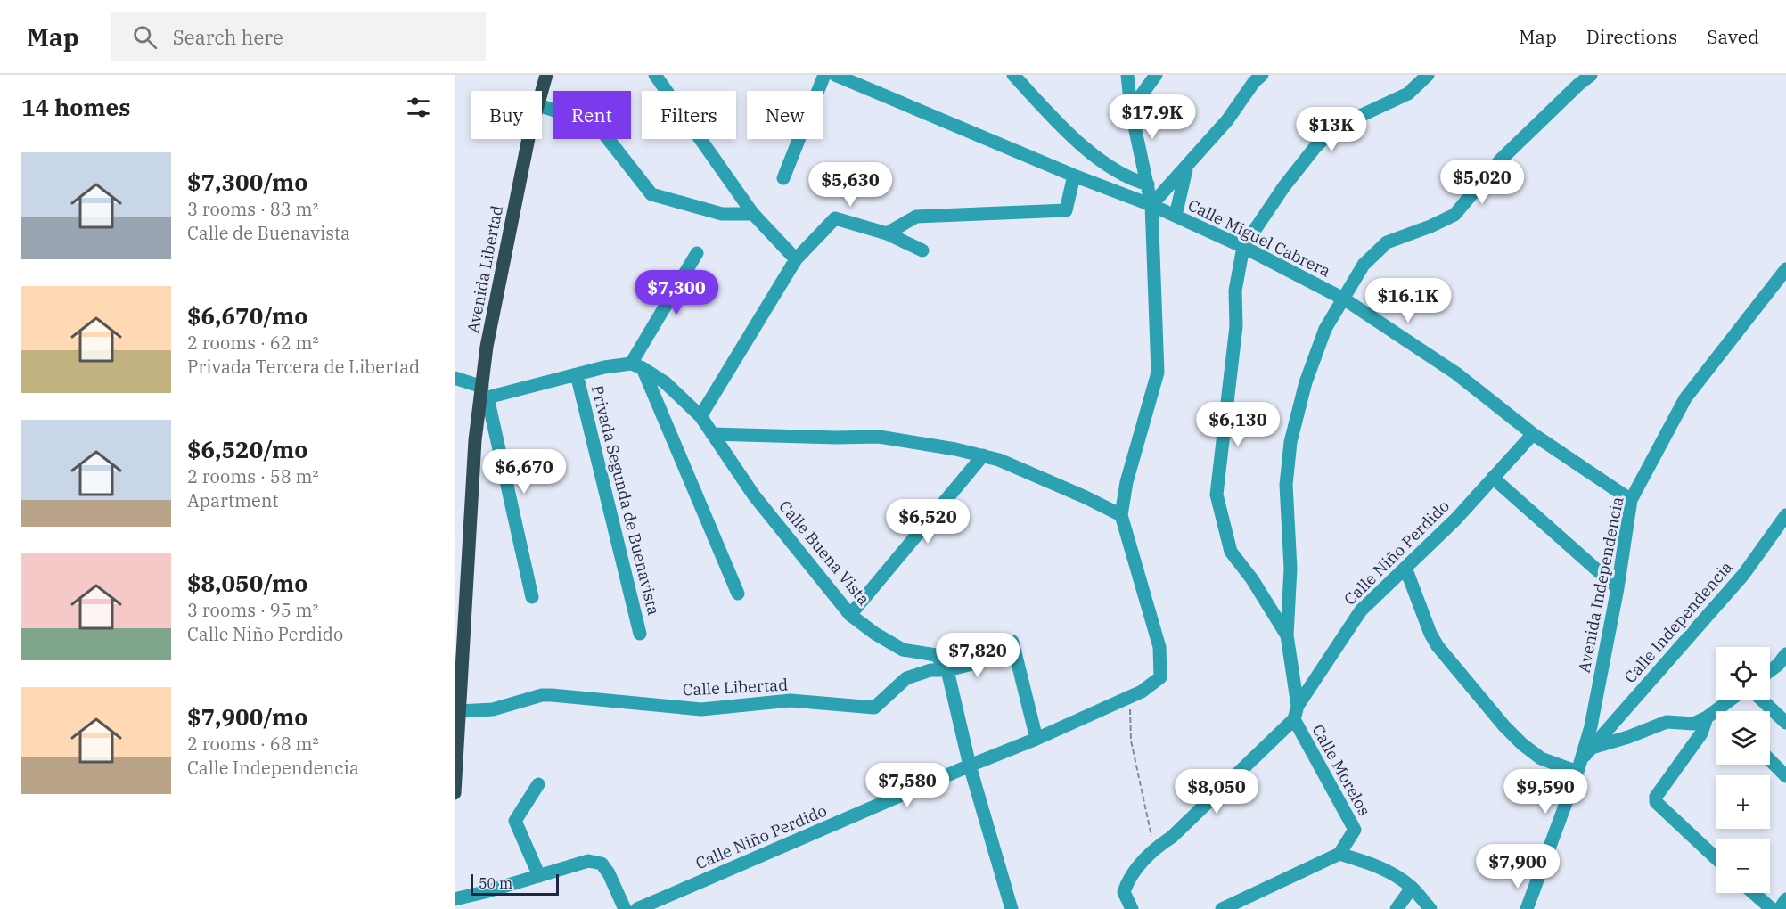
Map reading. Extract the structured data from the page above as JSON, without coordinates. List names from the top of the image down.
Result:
{
  "streets": {
    "main road": ["Avenida Libertad"],
    "street": [
      "Calle Miguel Cabrera",
      "Privada Segunda de Buenavista",
      "Calle Buena Vista",
      "Calle Niño Perdido",
      "Avenida Independencia",
      "Calle Independencia",
      "Calle Libertad",
      "Calle Morelos"
    ]
  },
  "crossings": [
    ["Calle Miguel Cabrera", "Calle Niño Perdido"],
    ["Calle Miguel Cabrera", "Avenida Independencia"],
    ["Avenida Libertad", "Calle Libertad"],
    ["Calle Buena Vista", "Calle Libertad"],
    ["Calle Niño Perdido", "Calle Morelos"],
    ["Avenida Independencia", "Calle Independencia"]
  ],
  "scale_bar": "50 m",
  "page": {
    "header": "Map",
    "search": "Search here",
    "nav": ["Map", "Directions", "Saved"],
    "heading": "14 homes",
    "chip": [
      "Buy",
      "Rent",
      "Filters",
      "New"
    ],
    "price": [
      "$17.9K",
      "$13K",
      "$5,020",
      "$5,630",
      "$7,300",
      "$16.1K",
      "$6,130",
      "$6,670",
      "$6,520",
      "$7,820",
      "$7,580",
      "$8,050",
      "$9,590",
      "$7,900"
    ],
    "list": [
      {
        "name": "$7,300/mo",
        "note": "3 rooms · 83 m² · Calle de Buenavista"
      },
      {
        "name": "$6,670/mo",
        "note": "2 rooms · 62 m² · Privada Tercera de Libertad"
      },
      {
        "name": "$6,520/mo",
        "note": "2 rooms · 58 m² · Apartment"
      },
      {
        "name": "$8,050/mo",
        "note": "3 rooms · 95 m² · Calle Niño Perdido"
      },
      {
        "name": "$7,900/mo",
        "note": "2 rooms · 68 m² · Calle Independencia"
      }
    ],
    "map_buttons": ["+", "−"],
    "scale": "50 m"
  }
}
